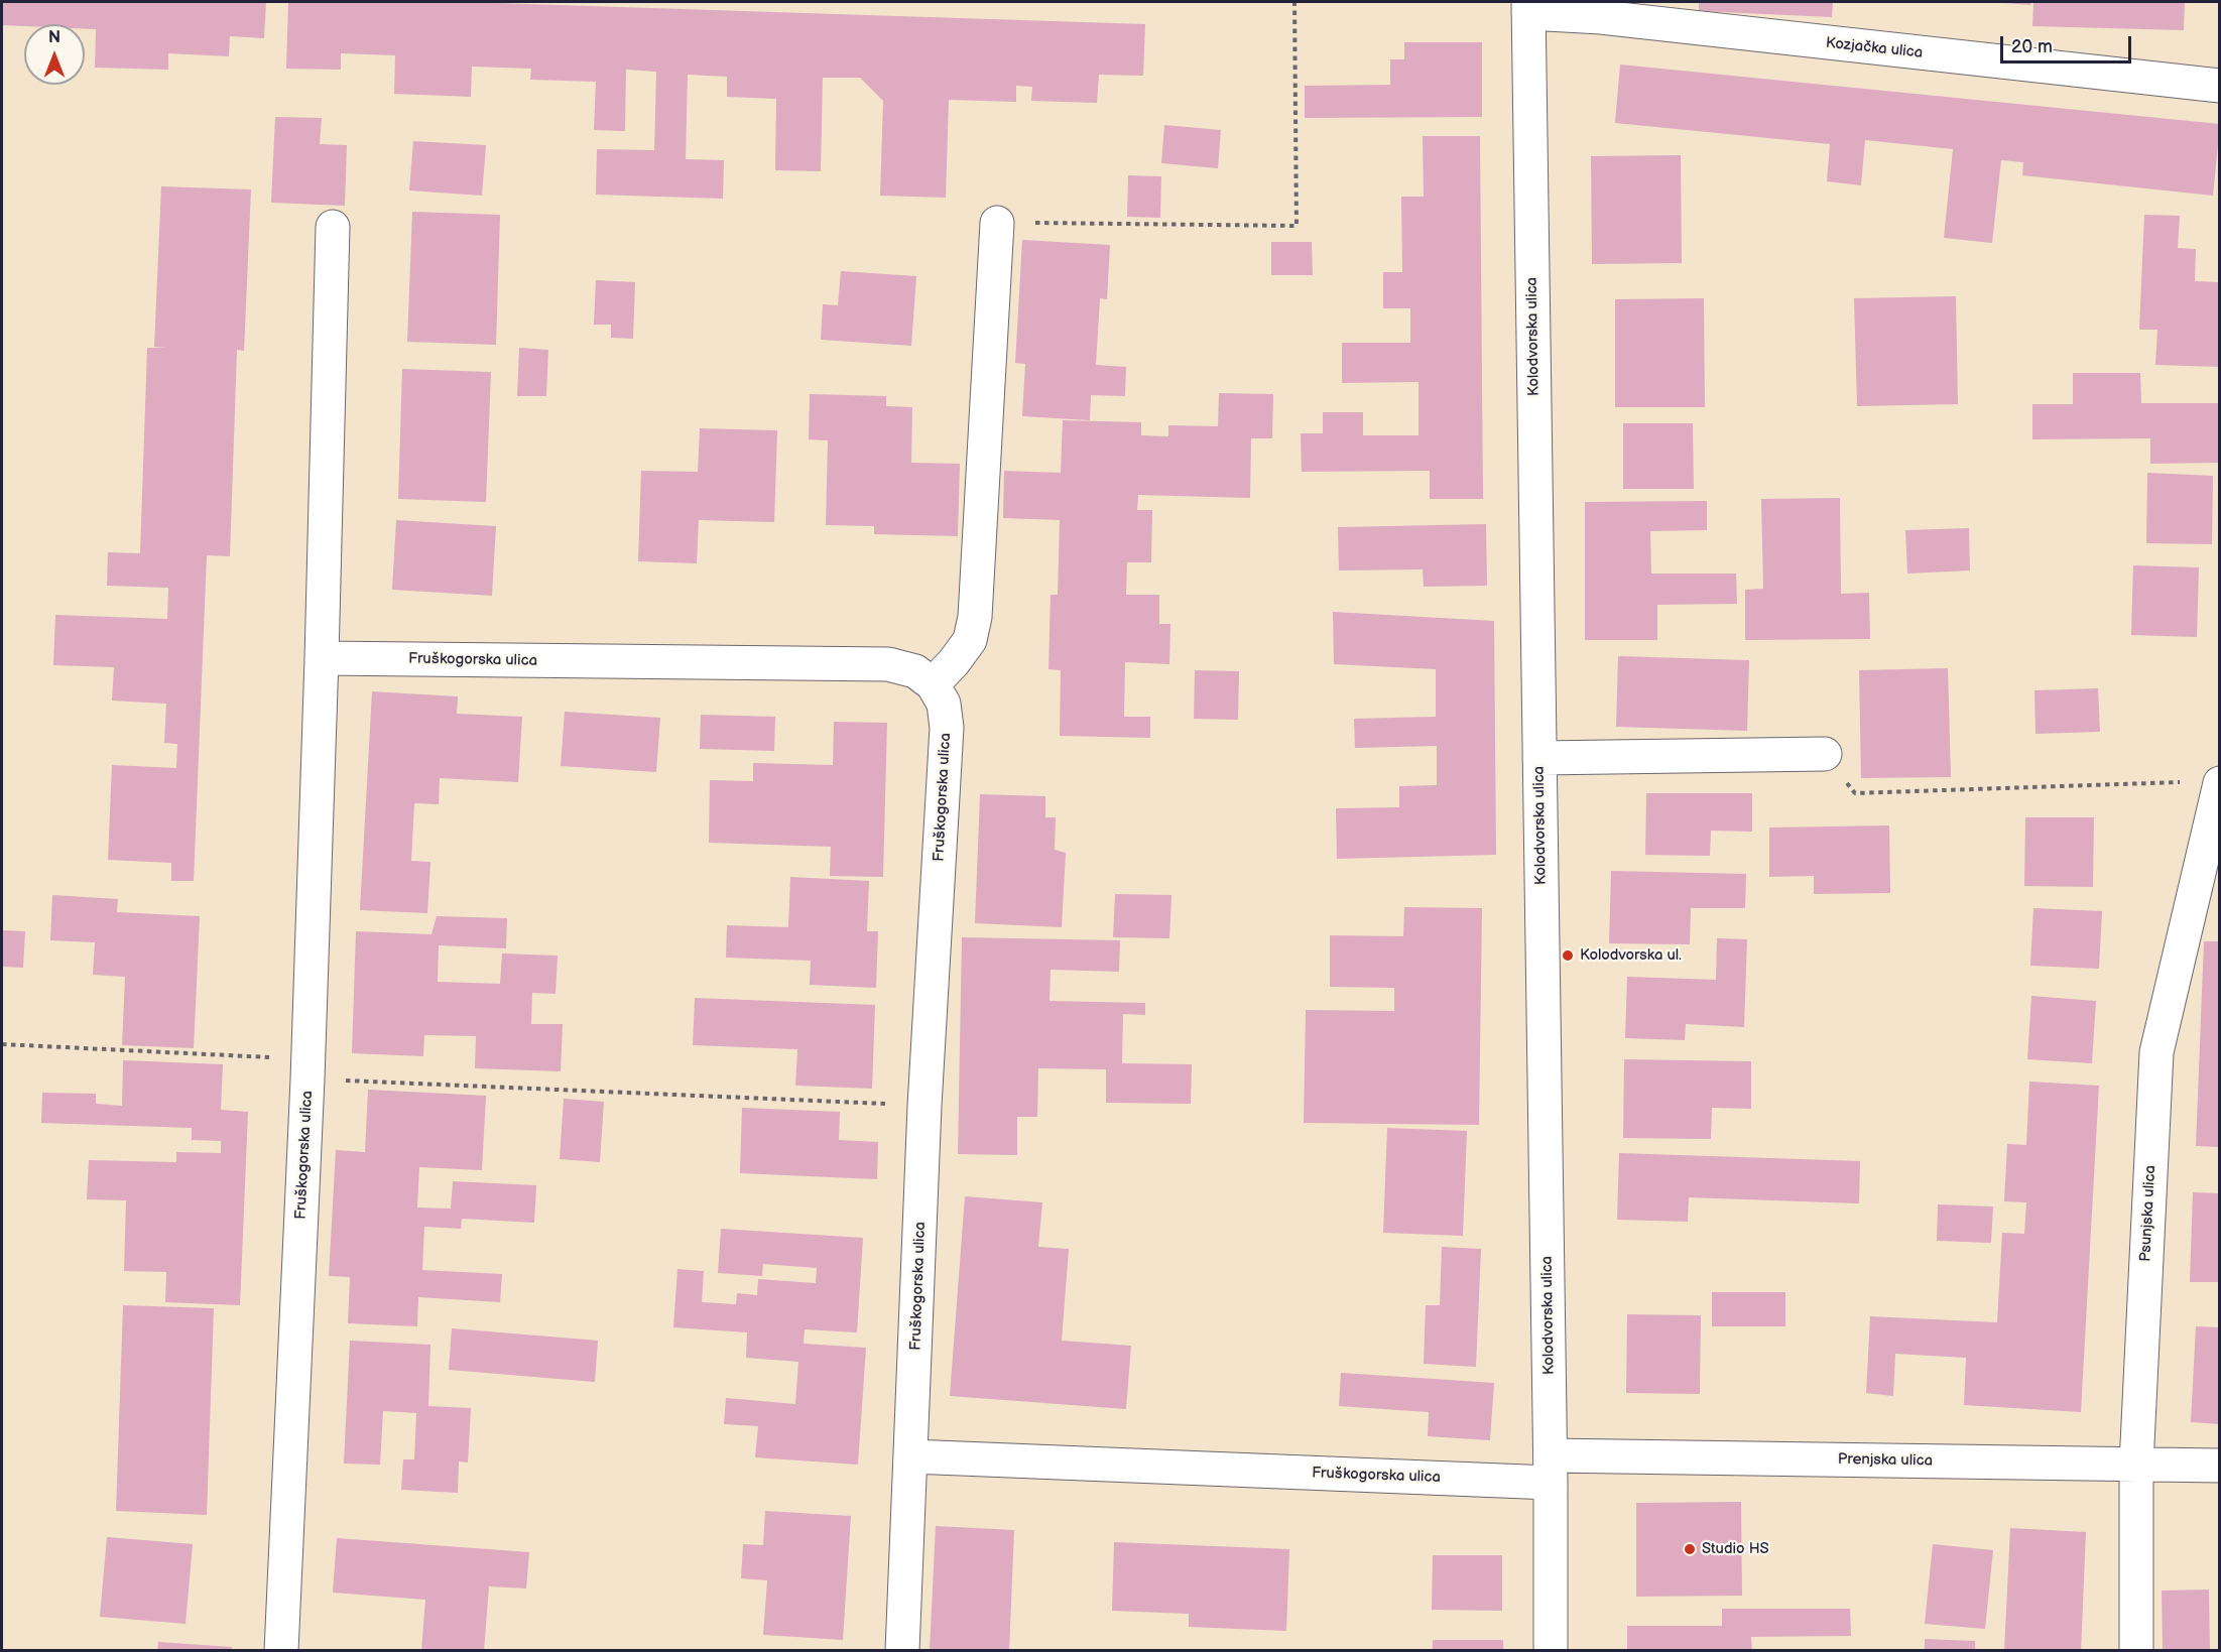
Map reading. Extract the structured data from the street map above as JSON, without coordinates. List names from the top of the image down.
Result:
{
  "streets": {
    "street": [
      "Kozjačka ulica",
      "Kolodvorska ulica",
      "Fruškogorska ulica",
      "Psunjska ulica",
      "Prenjska ulica"
    ]
  },
  "crossings": [
    ["Kozjačka ulica", "Kolodvorska ulica"],
    ["Kolodvorska ulica", "Fruškogorska ulica"],
    ["Kolodvorska ulica", "Prenjska ulica"],
    ["Fruškogorska ulica", "Prenjska ulica"],
    ["Psunjska ulica", "Prenjska ulica"]
  ],
  "places": ["Kolodvorska ul.", "Studio HS"],
  "scale_bar": "20 m",
  "north": "top"
}
